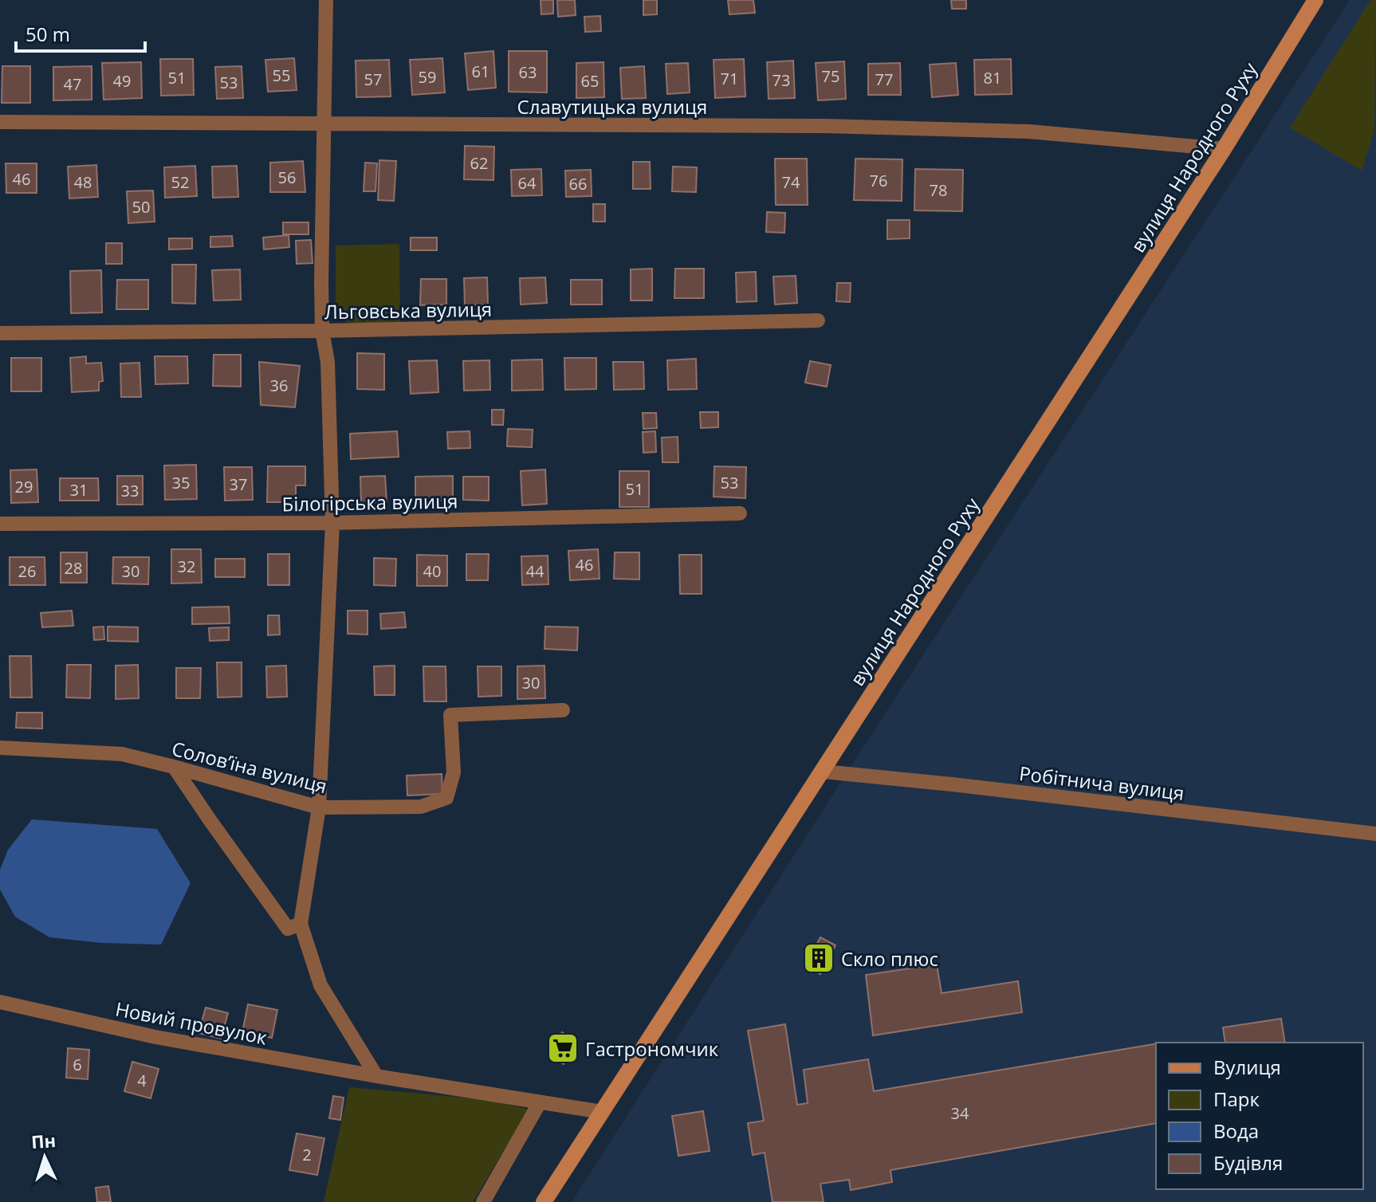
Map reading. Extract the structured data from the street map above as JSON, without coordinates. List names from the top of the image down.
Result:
{
  "streets": {
    "main road": ["вулиця Народного Руху"],
    "street": [
      "Славутицька вулиця",
      "Льговська вулиця",
      "Білогірська вулиця",
      "Соловʼїна вулиця",
      "Робітнича вулиця",
      "Новий провулок"
    ]
  },
  "crossings": [
    ["Славутицька вулиця", "вулиця Народного Руху"],
    ["вулиця Народного Руху", "Робітнича вулиця"],
    ["вулиця Народного Руху", "Новий провулок"]
  ],
  "places": {
    "building": ["Скло плюс"],
    "supermarket": ["Гастрономчик"]
  },
  "house_numbers": [
    "61",
    "63",
    "55",
    "75",
    "59",
    "51",
    "81",
    "71",
    "57",
    "77",
    "73",
    "49",
    "65",
    "53",
    "47",
    "62",
    "56",
    "46",
    "76",
    "48",
    "52",
    "74",
    "64",
    "66",
    "78",
    "50",
    "36",
    "35",
    "53",
    "37",
    "29",
    "51",
    "31",
    "33",
    "46",
    "32",
    "28",
    "26",
    "30",
    "40",
    "44",
    "30",
    "6",
    "4",
    "34",
    "2"
  ],
  "legend": [
    "Вулиця",
    "Парк",
    "Вода",
    "Будівля"
  ],
  "scale_bar": "50 m",
  "north": "top"
}
